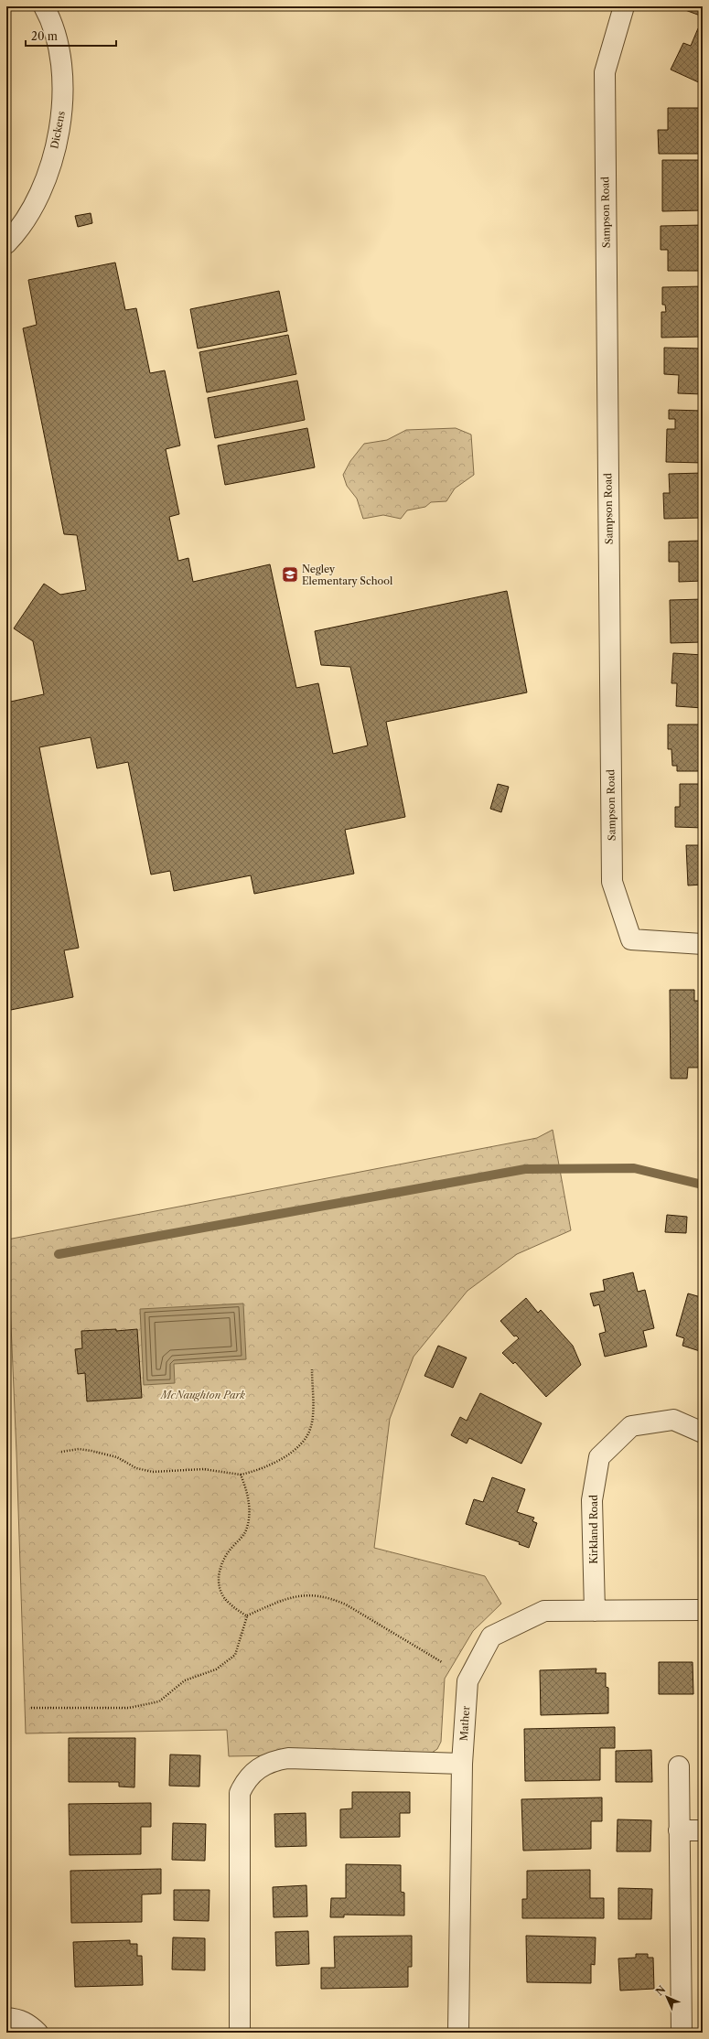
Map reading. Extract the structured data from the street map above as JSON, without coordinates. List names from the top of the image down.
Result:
{
  "streets": {
    "street": [
      "Dickens",
      "Sampson Road",
      "Kirkland Road",
      "Mather"
    ]
  },
  "crossings": [
    ["Kirkland Road", "Mather"]
  ],
  "parks": ["McNaughton Park"],
  "places": {
    "school or university": ["Negley Elementary School"]
  },
  "scale_bar": "20 m",
  "north": "top left"
}
